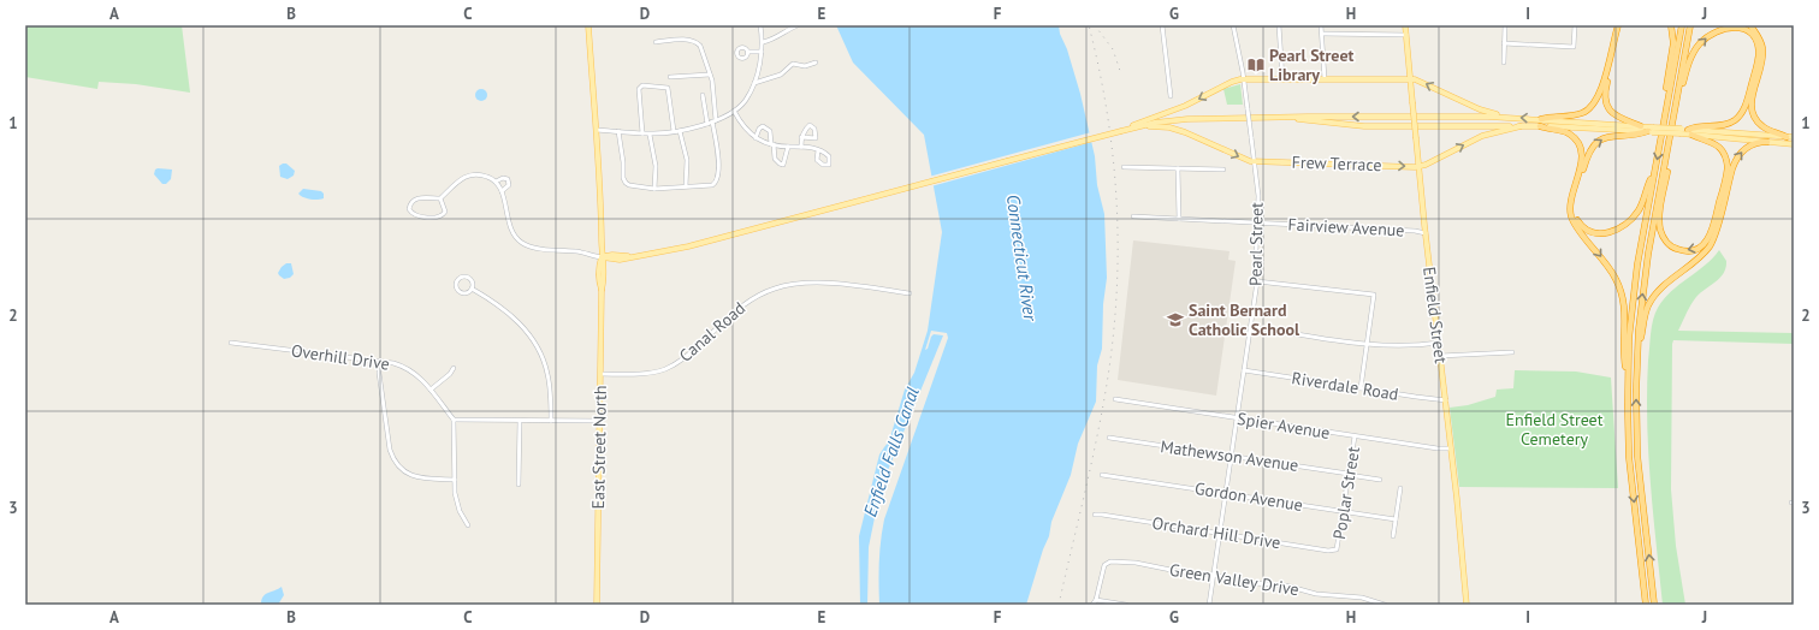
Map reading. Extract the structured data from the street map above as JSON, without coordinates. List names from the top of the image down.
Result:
{
  "streets": {
    "main road": ["Frew Terrace", "Enfield Street", "East Street North"],
    "street": [
      "Fairview Avenue",
      "Pearl Street",
      "Canal Road",
      "Overhill Drive",
      "Riverdale Road",
      "Spier Avenue",
      "Mathewson Avenue",
      "Poplar Street",
      "Gordon Avenue",
      "Orchard Hill Drive",
      "Green Valley Drive"
    ]
  },
  "crossings": [
    ["Frew Terrace", "Pearl Street"],
    ["Frew Terrace", "Enfield Street"],
    ["Fairview Avenue", "Pearl Street"],
    ["Fairview Avenue", "Enfield Street"],
    ["Pearl Street", "Riverdale Road"],
    ["Pearl Street", "Spier Avenue"],
    ["Pearl Street", "Mathewson Avenue"],
    ["Pearl Street", "Gordon Avenue"],
    ["Pearl Street", "Orchard Hill Drive"],
    ["Pearl Street", "Green Valley Drive"],
    ["Enfield Street", "Riverdale Road"],
    ["Enfield Street", "Spier Avenue"],
    ["Canal Road", "East Street North"],
    ["Spier Avenue", "Poplar Street"],
    ["Mathewson Avenue", "Poplar Street"],
    ["Poplar Street", "Gordon Avenue"],
    ["Poplar Street", "Orchard Hill Drive"]
  ],
  "water": ["Connecticut River", "Enfield Falls Canal"],
  "parks": ["Enfield Street Cemetery"],
  "places": {
    "library": ["Pearl Street Library"],
    "school or university": ["Saint Bernard Catholic School"]
  },
  "grid": {
    "columns": [
      "A",
      "B",
      "C",
      "D",
      "E",
      "F",
      "G",
      "H",
      "I",
      "J"
    ],
    "rows": ["1", "2", "3"]
  }
}
